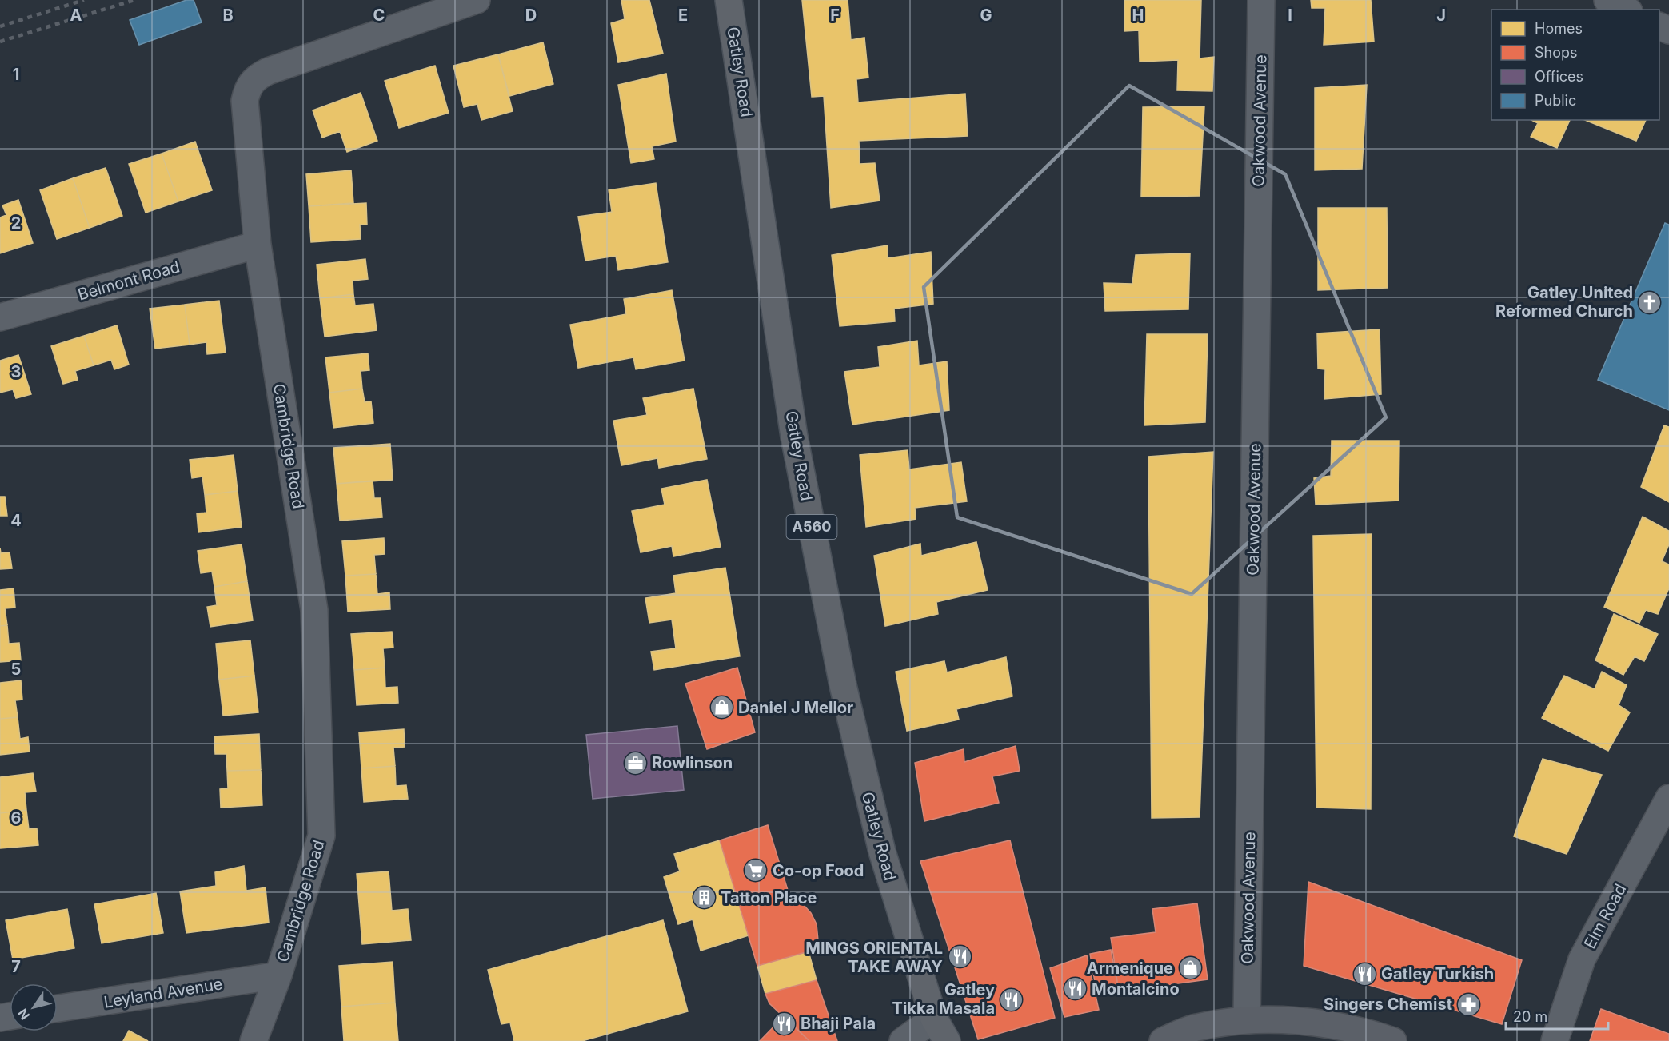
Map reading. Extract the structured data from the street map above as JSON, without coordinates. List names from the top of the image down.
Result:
{
  "streets": {
    "main road": ["Gatley Road", "A560"],
    "street": [
      "Oakwood Avenue",
      "Belmont Road",
      "Cambridge Road",
      "Elm Road",
      "Leyland Avenue"
    ]
  },
  "crossings": [
    ["Belmont Road", "Cambridge Road"],
    ["Cambridge Road", "Leyland Avenue"]
  ],
  "places": {
    "church": ["Gatley United Reformed Church"],
    "shop": ["Daniel J Mellor", "Armenique"],
    "office": ["Rowlinson"],
    "supermarket": ["Co-op Food"],
    "building": ["Tatton Place"],
    "restaurant": [
      "MINGS ORIENTAL TAKE AWAY",
      "Gatley Turkish",
      "Montalcino",
      "Gatley Tikka Masala",
      "Bhaji Pala"
    ],
    "pharmacy": ["Singers Chemist"]
  },
  "legend": [
    "Homes",
    "Shops",
    "Offices",
    "Public"
  ],
  "scale_bar": "20 m",
  "north": "bottom left",
  "grid": {
    "columns": [
      "A",
      "B",
      "C",
      "D",
      "E",
      "F",
      "G",
      "H",
      "I",
      "J"
    ],
    "rows": [
      "1",
      "2",
      "3",
      "4",
      "5",
      "6",
      "7"
    ]
  }
}
